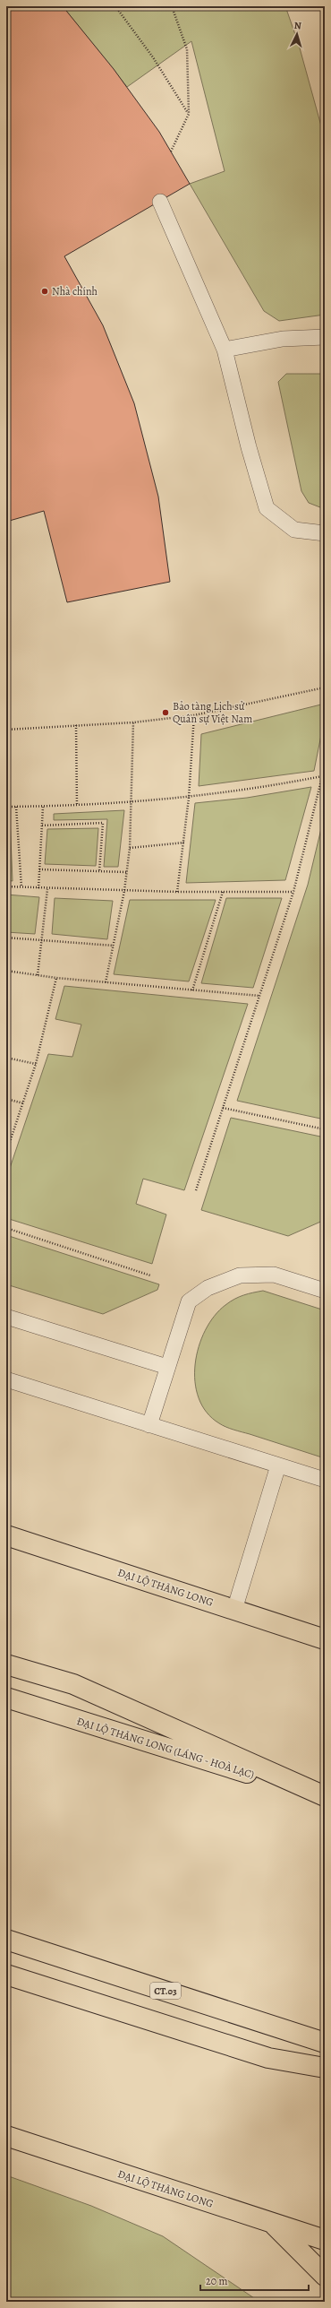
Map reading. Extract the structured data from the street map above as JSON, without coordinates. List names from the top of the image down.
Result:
{
  "streets": {
    "main road": ["ĐẠI LỘ THĂNG LONG", "ĐẠI LỘ THĂNG LONG (LÁNG - HOÀ LẠC)", "CT.03"]
  },
  "places": ["Nhà chính", "Bảo tàng Lịch sử Quân sự Việt Nam"],
  "scale_bar": "20 m",
  "north": "top"
}
